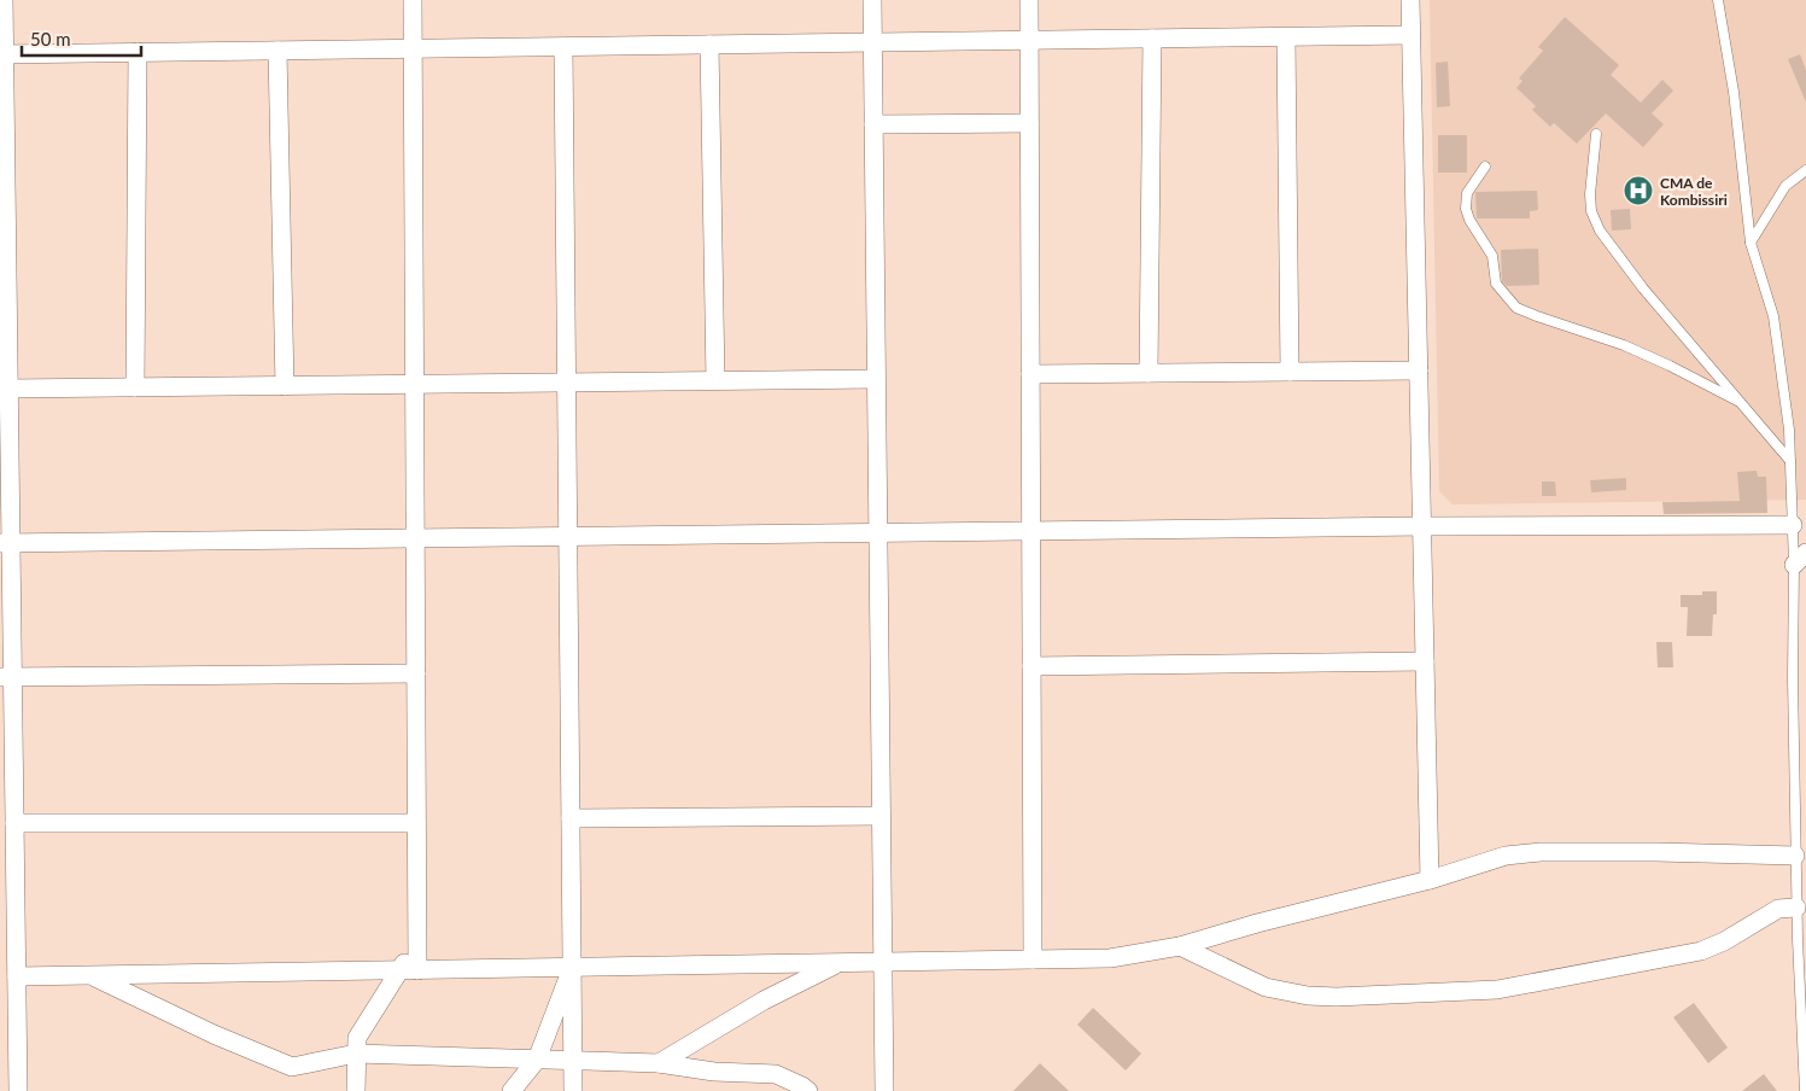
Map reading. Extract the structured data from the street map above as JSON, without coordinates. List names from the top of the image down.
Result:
{
  "places": {
    "hospital": ["CMA de Kombissiri"]
  },
  "scale_bar": "50 m"
}
